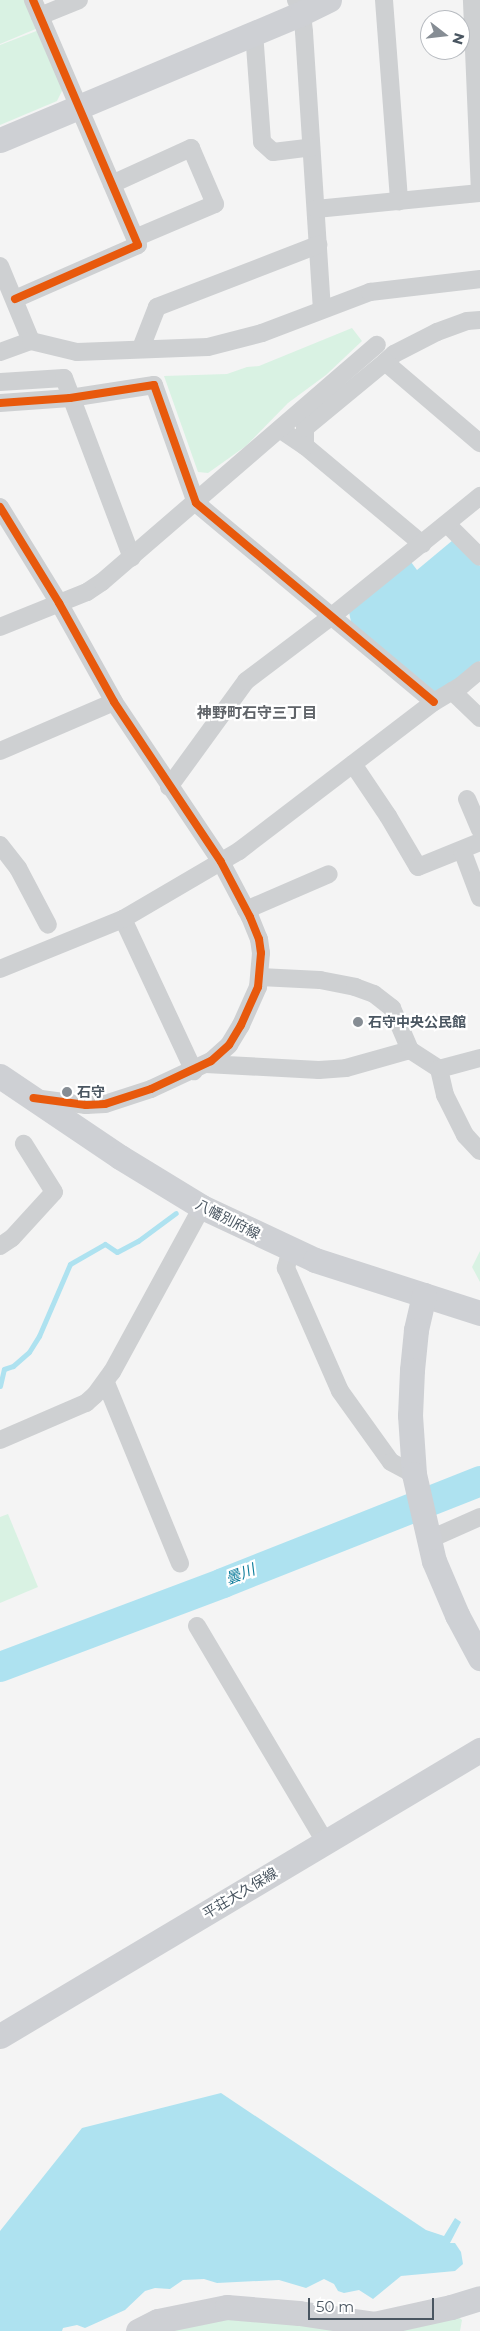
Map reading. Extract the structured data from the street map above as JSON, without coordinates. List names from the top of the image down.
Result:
{
  "streets": {
    "main road": ["八幡別府線", "平荘大久保線"]
  },
  "districts": ["神野町石守三丁目"],
  "water": ["曇川"],
  "places": ["石守中央公民館", "石守"],
  "scale_bar": "50 m",
  "north": "right"
}
